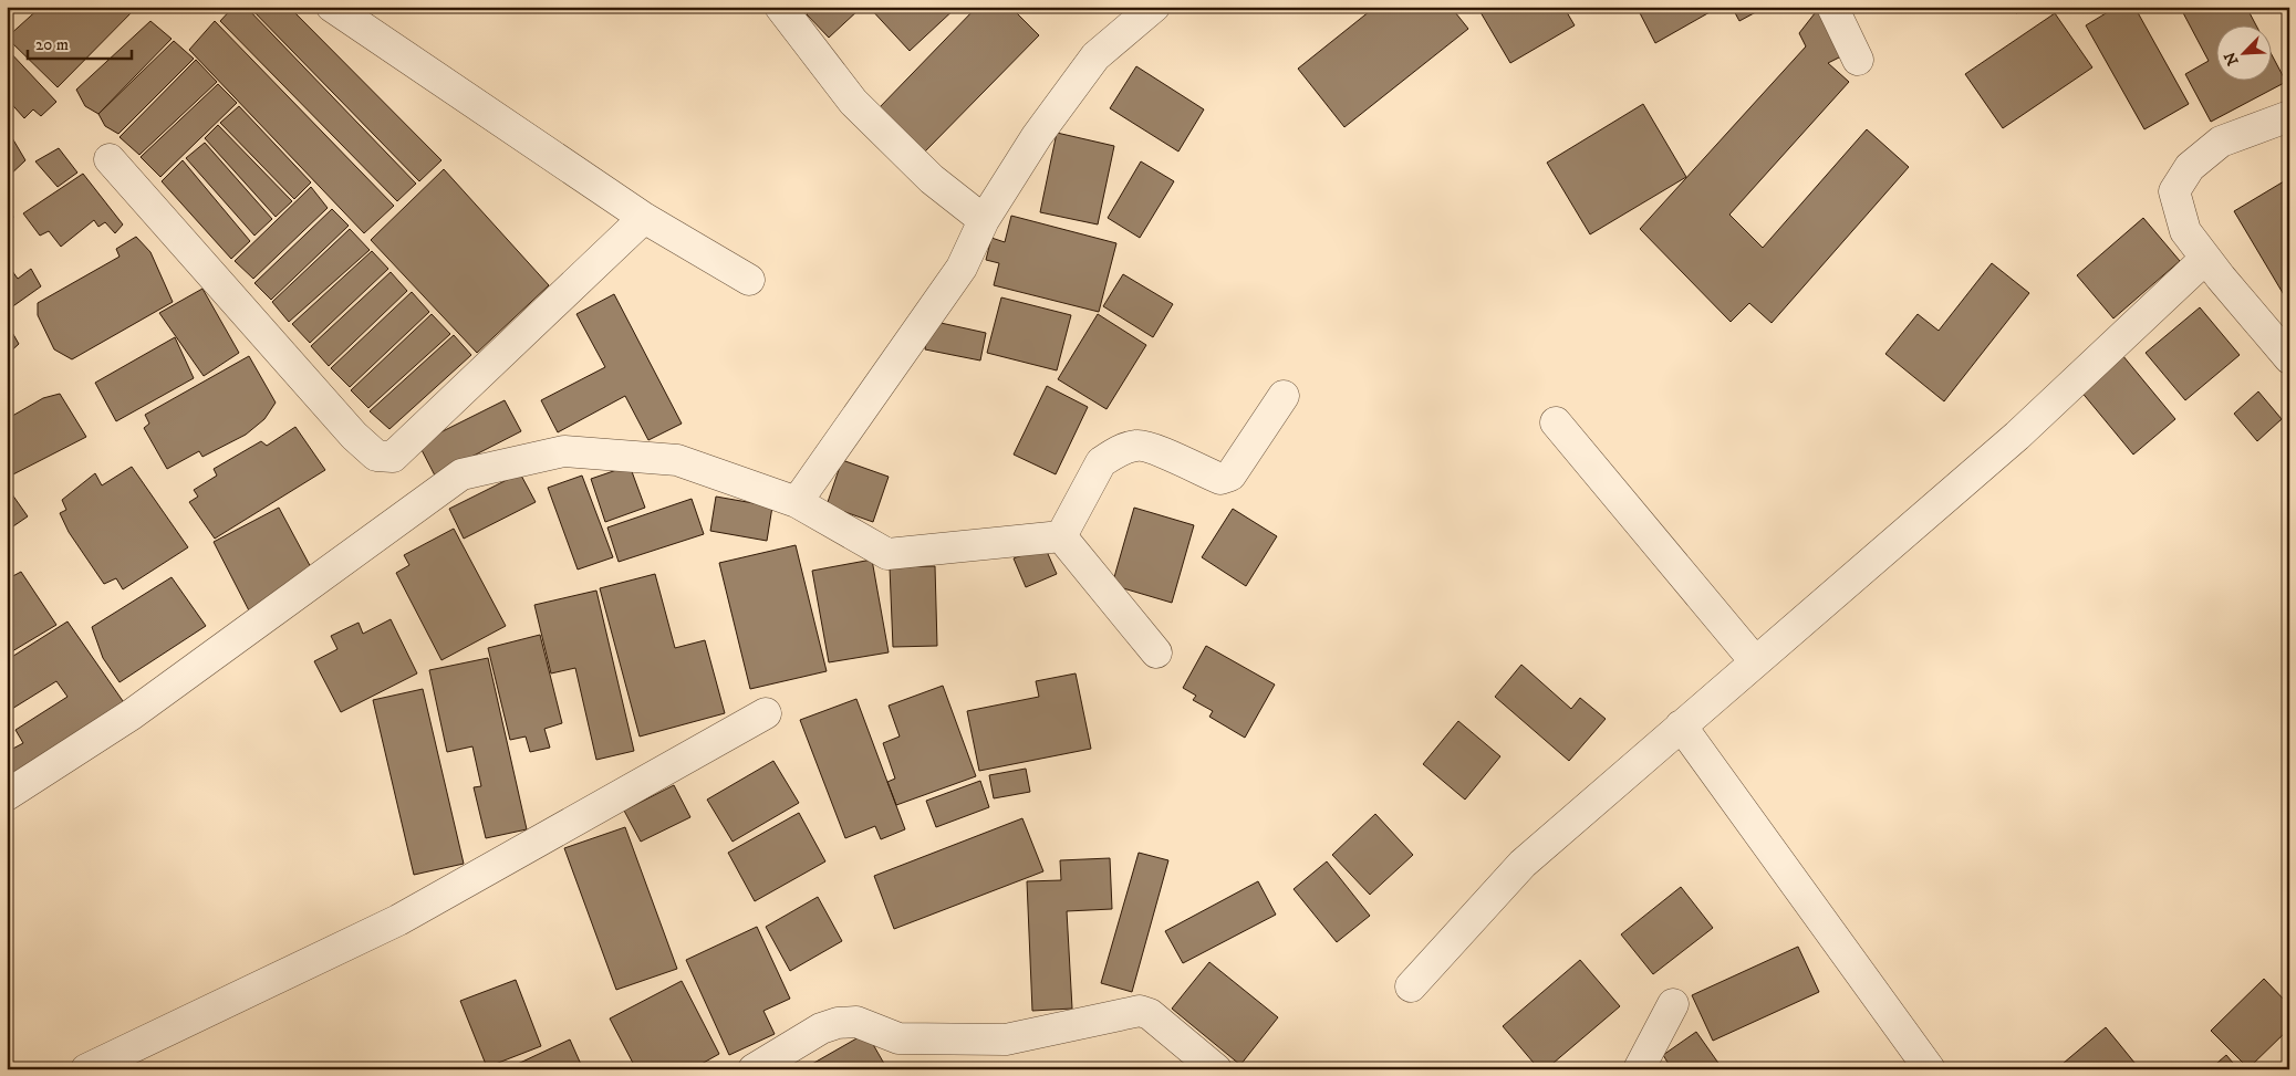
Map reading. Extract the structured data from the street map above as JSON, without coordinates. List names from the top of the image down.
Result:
{
  "scale_bar": "20 m",
  "north": "bottom left"
}
